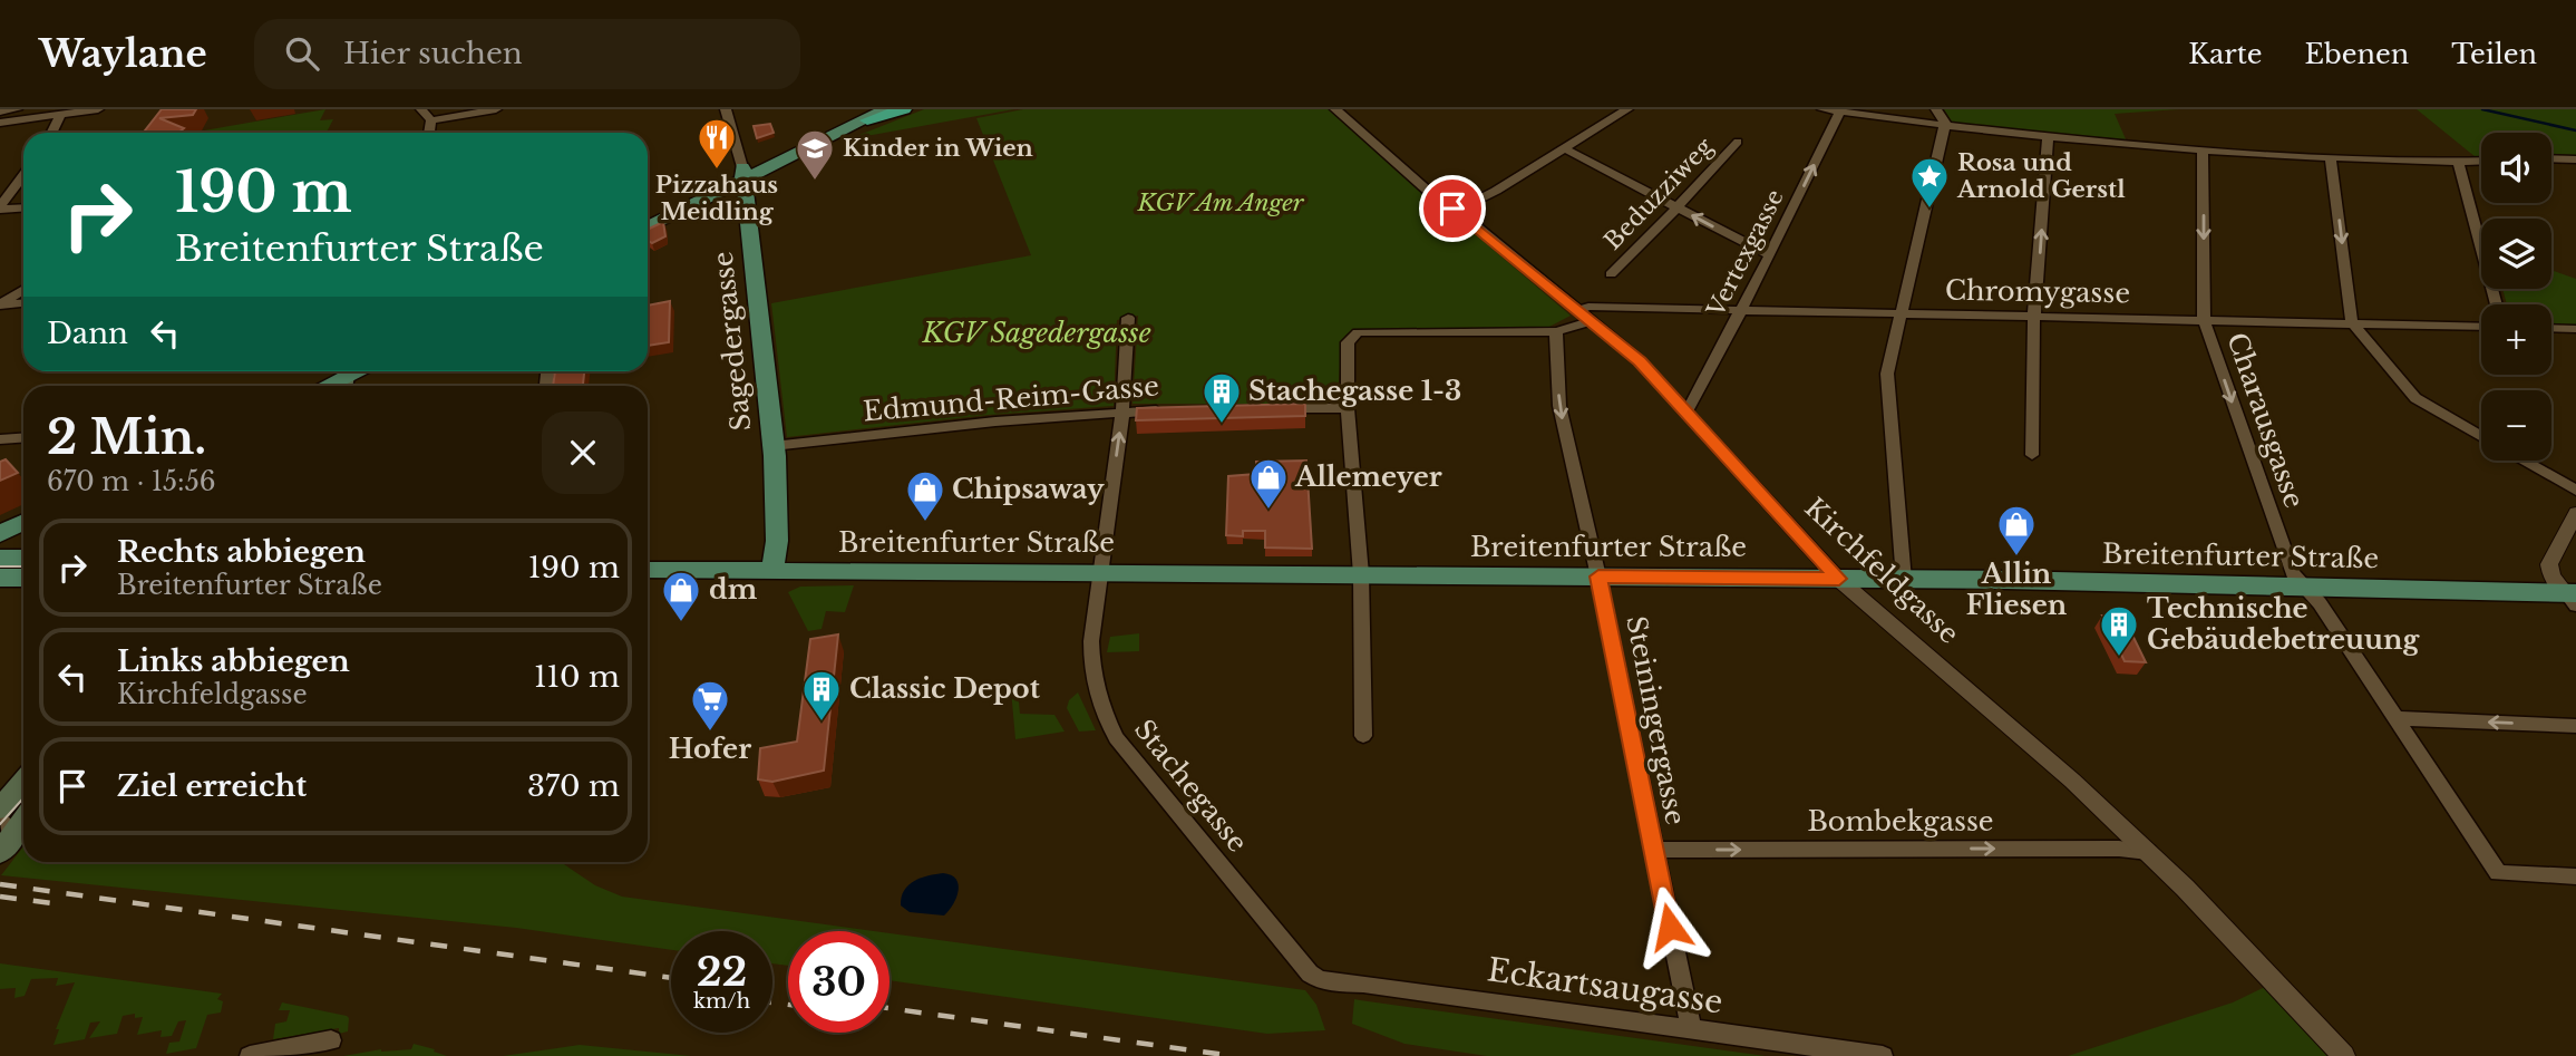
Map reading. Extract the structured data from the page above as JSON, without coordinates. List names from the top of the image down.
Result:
{
  "streets": {
    "main road": ["Sagedergasse", "Breitenfurter Straße"],
    "street": [
      "Beduzziweg",
      "Vertexgasse",
      "Chromygasse",
      "Edmund-Reim-Gasse",
      "Charausgasse",
      "Kirchfeldgasse",
      "Steiningergasse",
      "Stachegasse",
      "Bombekgasse",
      "Eckartsaugasse"
    ]
  },
  "crossings": [
    ["Vertexgasse", "Chromygasse"],
    ["Vertexgasse", "Kirchfeldgasse"],
    ["Chromygasse", "Charausgasse"],
    ["Chromygasse", "Kirchfeldgasse"],
    ["Sagedergasse", "Edmund-Reim-Gasse"],
    ["Sagedergasse", "Breitenfurter Straße"],
    ["Edmund-Reim-Gasse", "Stachegasse"],
    ["Charausgasse", "Breitenfurter Straße"],
    ["Breitenfurter Straße", "Kirchfeldgasse"],
    ["Breitenfurter Straße", "Steiningergasse"],
    ["Breitenfurter Straße", "Stachegasse"],
    ["Kirchfeldgasse", "Bombekgasse"],
    ["Steiningergasse", "Bombekgasse"],
    ["Steiningergasse", "Eckartsaugasse"],
    ["Stachegasse", "Eckartsaugasse"]
  ],
  "one_way": ["Charausgasse", "Bombekgasse"],
  "parks": ["KGV Am Anger", "KGV Sagedergasse"],
  "places": {
    "restaurant": ["Pizzahaus Meidling"],
    "school or university": ["Kinder in Wien"],
    "place": ["Rosa und Arnold Gerstl"],
    "building": ["Stachegasse 1-3", "Technische Gebäudebetreuung", "Classic Depot"],
    "shop": [
      "Allemeyer",
      "Chipsaway",
      "Allin Fliesen",
      "dm"
    ],
    "supermarket": ["Hofer"]
  },
  "page": {
    "header": "Waylane",
    "search": "Hier suchen",
    "nav": ["Karte", "Ebenen", "Teilen"],
    "map_buttons": ["+", "−"],
    "turn": ["190 m", "Breitenfurter Straße"],
    "then": "Dann",
    "heading": ["2 Min.", "670 m · 15:56"],
    "list": [
      {
        "name": "Rechts abbiegen",
        "note": "Breitenfurter Straße",
        "value": "190 m"
      },
      {
        "name": "Links abbiegen",
        "note": "Kirchfeldgasse",
        "value": "110 m"
      },
      {
        "name": "Ziel erreicht",
        "value": "370 m"
      }
    ],
    "speed": "22 km/h",
    "limit": "30"
  }
}
